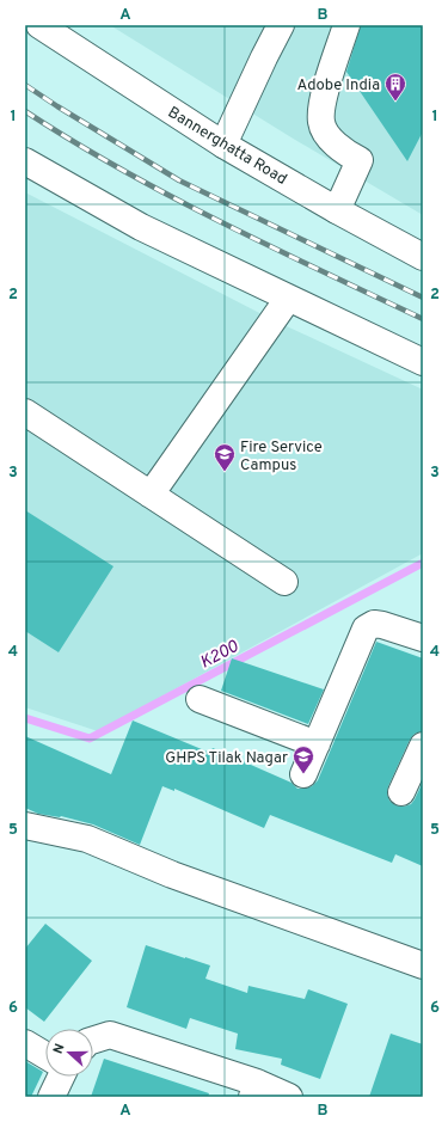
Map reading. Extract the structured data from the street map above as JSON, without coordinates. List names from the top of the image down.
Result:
{
  "streets": {
    "street": ["Bannerghatta Road"]
  },
  "water": ["K200"],
  "places": {
    "building": ["Adobe India"],
    "school or university": ["Fire Service Campus", "GHPS Tilak Nagar"]
  },
  "north": "left",
  "grid": {
    "columns": ["A", "B"],
    "rows": [
      "1",
      "2",
      "3",
      "4",
      "5",
      "6"
    ]
  }
}
